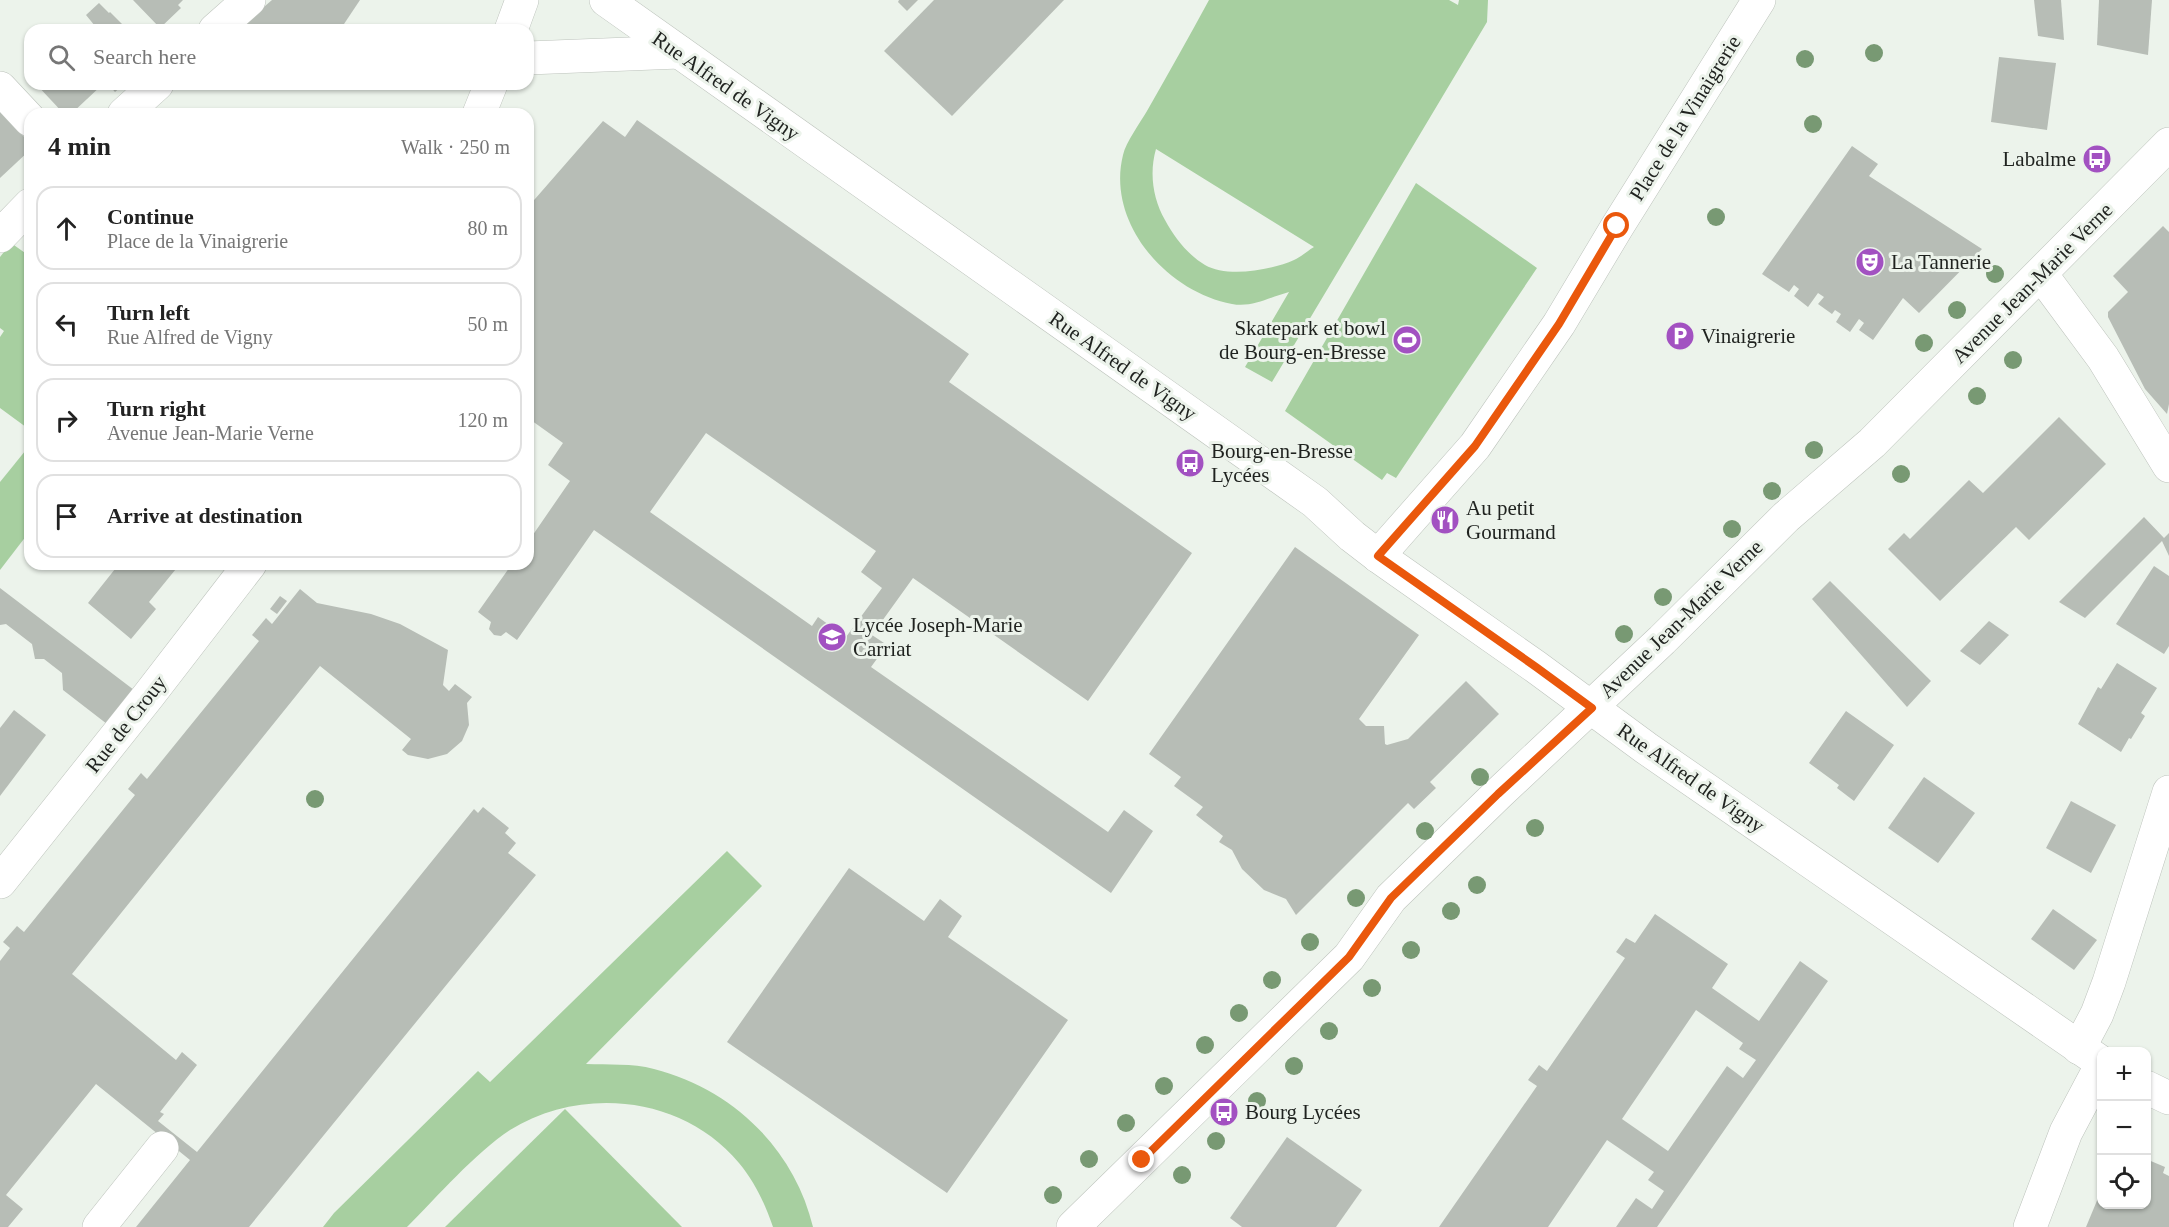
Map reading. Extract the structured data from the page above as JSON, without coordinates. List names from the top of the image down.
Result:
{
  "streets": {
    "street": [
      "Rue Alfred de Vigny",
      "Place de la Vinaigrerie",
      "Avenue Jean-Marie Verne",
      "Rue de Crouy"
    ]
  },
  "crossings": [
    ["Rue Alfred de Vigny", "Place de la Vinaigrerie"],
    ["Rue Alfred de Vigny", "Avenue Jean-Marie Verne"]
  ],
  "places": {
    "bus stop": ["Labalme", "Bourg-en-Bresse Lycées", "Bourg Lycées"],
    "theatre": ["La Tannerie"],
    "parking": ["Vinaigrerie"],
    "sports": ["Skatepark et bowl de Bourg-en-Bresse"],
    "restaurant": ["Au petit Gourmand"],
    "school or university": ["Lycée Joseph-Marie Carriat"]
  },
  "page": {
    "search": "Search here",
    "heading": ["4 min", "Walk · 250 m"],
    "list": [
      ["Continue", "Place de la Vinaigrerie", "80 m"],
      ["Turn left", "Rue Alfred de Vigny", "50 m"],
      ["Turn right", "Avenue Jean-Marie Verne", "120 m"],
      "Arrive at destination"
    ],
    "map_buttons": ["+", "−"]
  }
}
